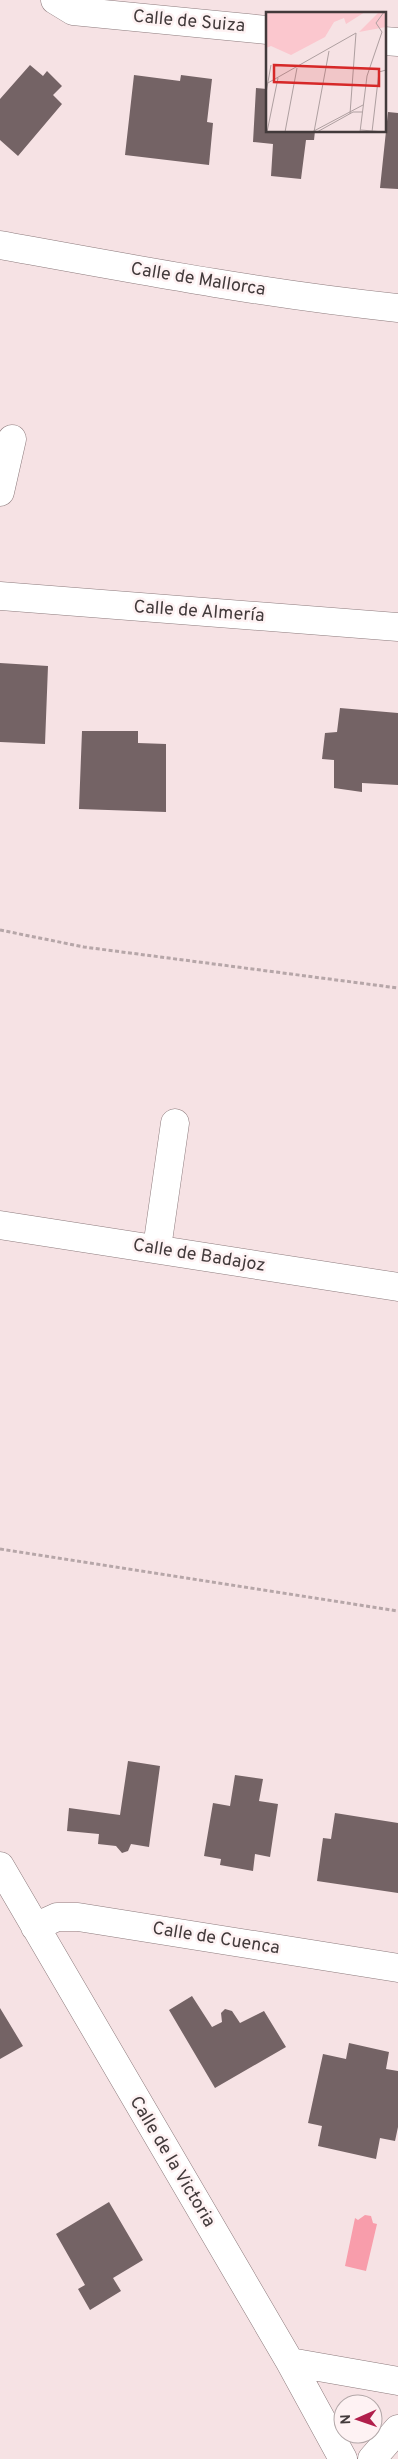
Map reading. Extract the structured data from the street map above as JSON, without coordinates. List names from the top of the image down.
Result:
{
  "streets": {
    "street": [
      "Calle de Suiza",
      "Calle de Mallorca",
      "Calle de Almería",
      "Calle de Badajoz",
      "Calle de Cuenca",
      "Calle de la Victoria"
    ]
  },
  "crossings": [
    ["Calle de Cuenca", "Calle de la Victoria"]
  ],
  "north": "left"
}
